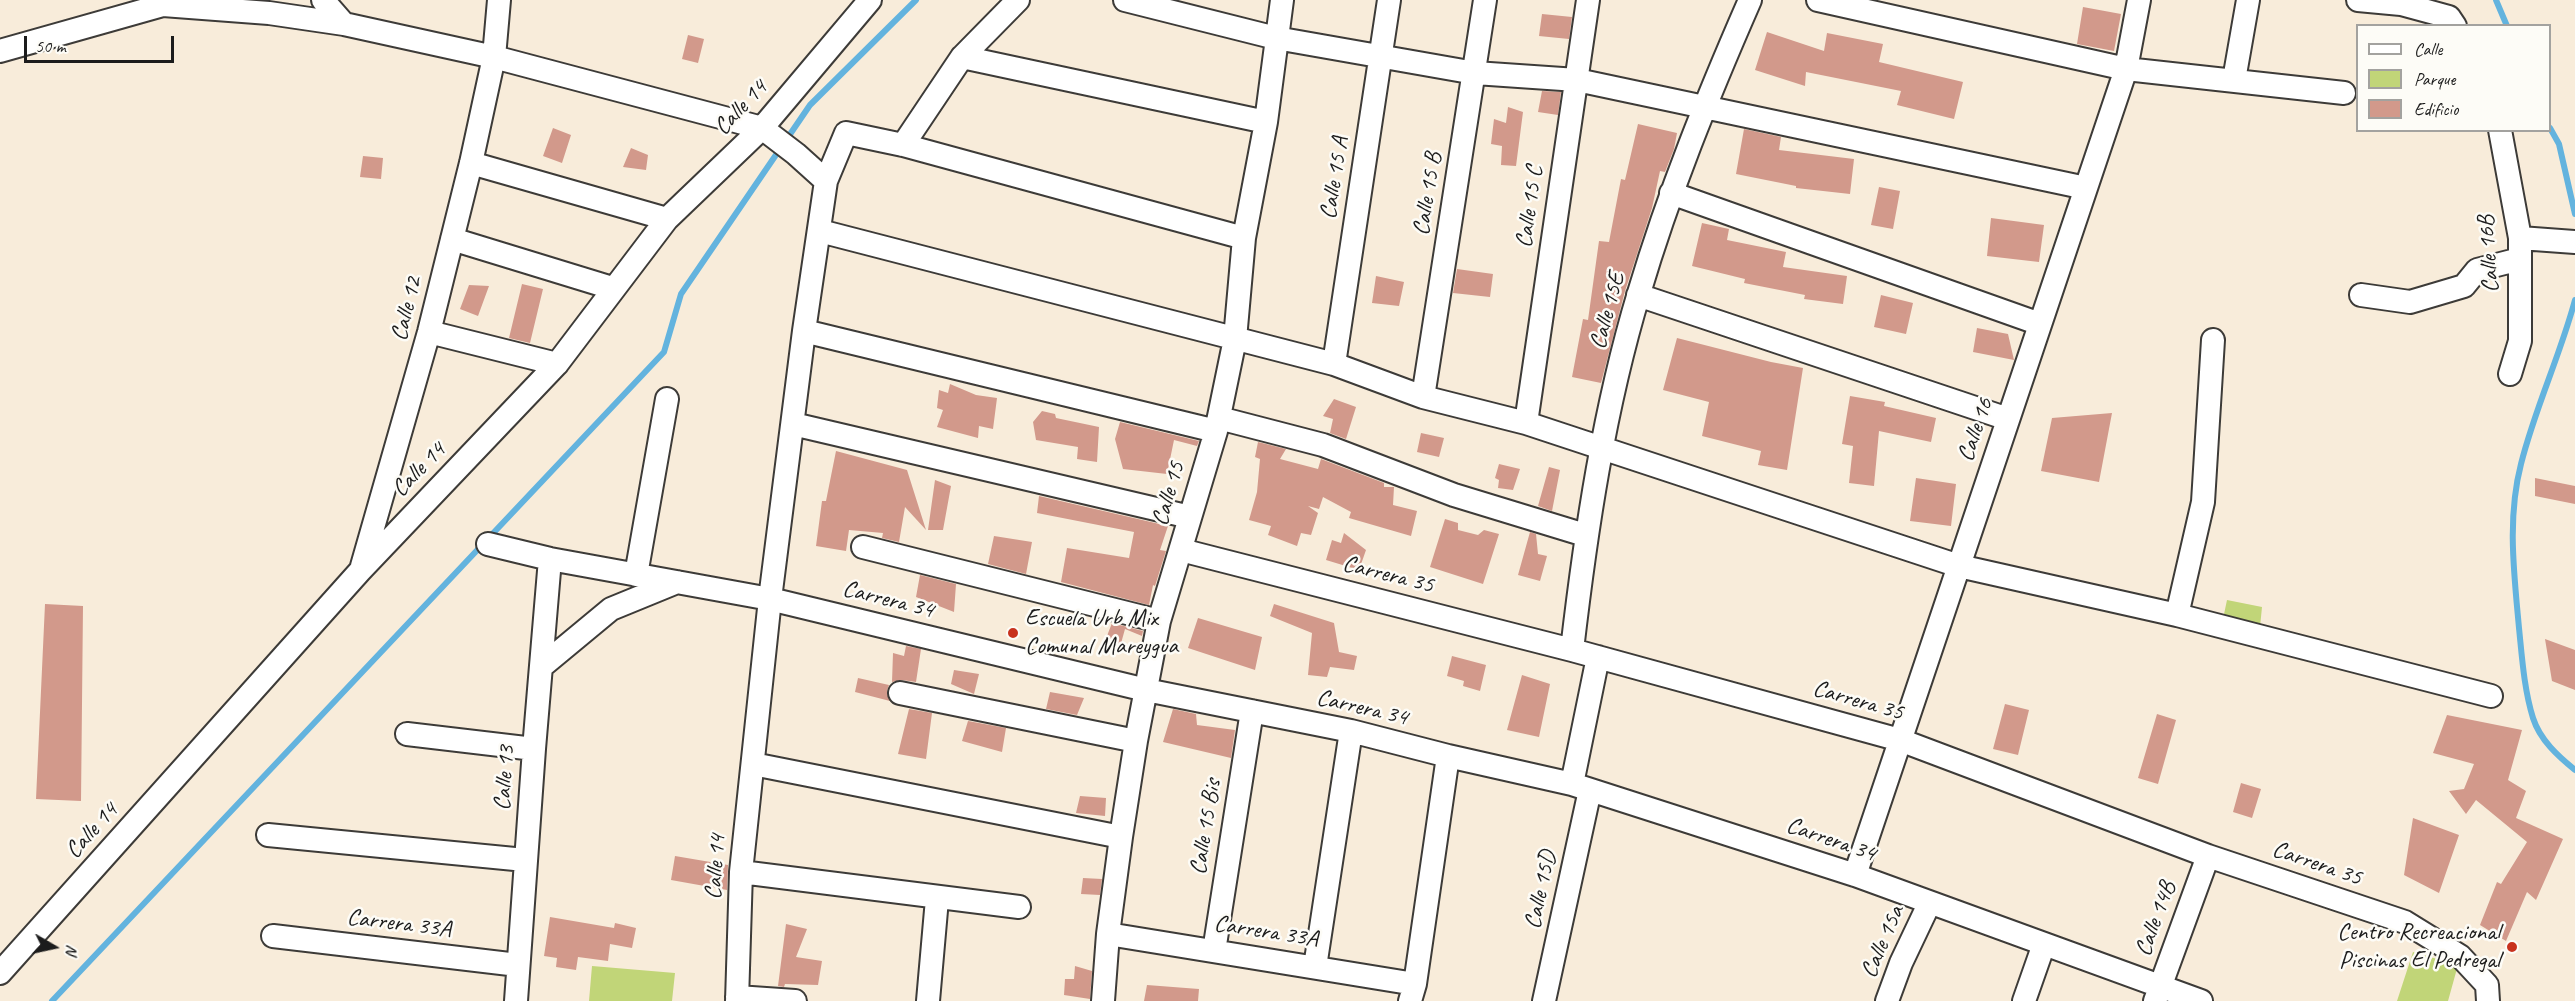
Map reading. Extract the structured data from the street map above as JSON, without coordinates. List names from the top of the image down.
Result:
{
  "streets": {
    "street": [
      "Calle 14",
      "Calle 15 A",
      "Calle 15 B",
      "Calle 15 C",
      "Calle 16B",
      "Calle 12",
      "Calle 15E",
      "Calle 16",
      "Calle 15",
      "Carrera 35",
      "Carrera 34",
      "Calle 13",
      "Calle 15 Bis",
      "Calle 15D",
      "Calle 14B",
      "Carrera 33A",
      "Calle 15a"
    ]
  },
  "crossings": [
    ["Calle 14", "Calle 12"],
    ["Calle 14", "Carrera 34"],
    ["Calle 15E", "Carrera 35"],
    ["Calle 16", "Carrera 35"],
    ["Calle 16", "Carrera 34"],
    ["Calle 15", "Carrera 35"],
    ["Calle 15", "Carrera 34"],
    ["Calle 15", "Carrera 33A"],
    ["Carrera 35", "Calle 15D"],
    ["Carrera 35", "Calle 14B"],
    ["Carrera 34", "Calle 13"],
    ["Carrera 34", "Calle 15 Bis"],
    ["Carrera 34", "Calle 15D"],
    ["Carrera 34", "Calle 14B"],
    ["Carrera 34", "Calle 15a"],
    ["Calle 13", "Carrera 33A"],
    ["Calle 15 Bis", "Carrera 33A"]
  ],
  "places": ["Escuela Urb Mix Comunal Mareygua", "Centro Recreacional Piscinas El Pedregal"],
  "legend": ["Calle", "Parque", "Edificio"],
  "scale_bar": "50 m",
  "north": "right"
}
